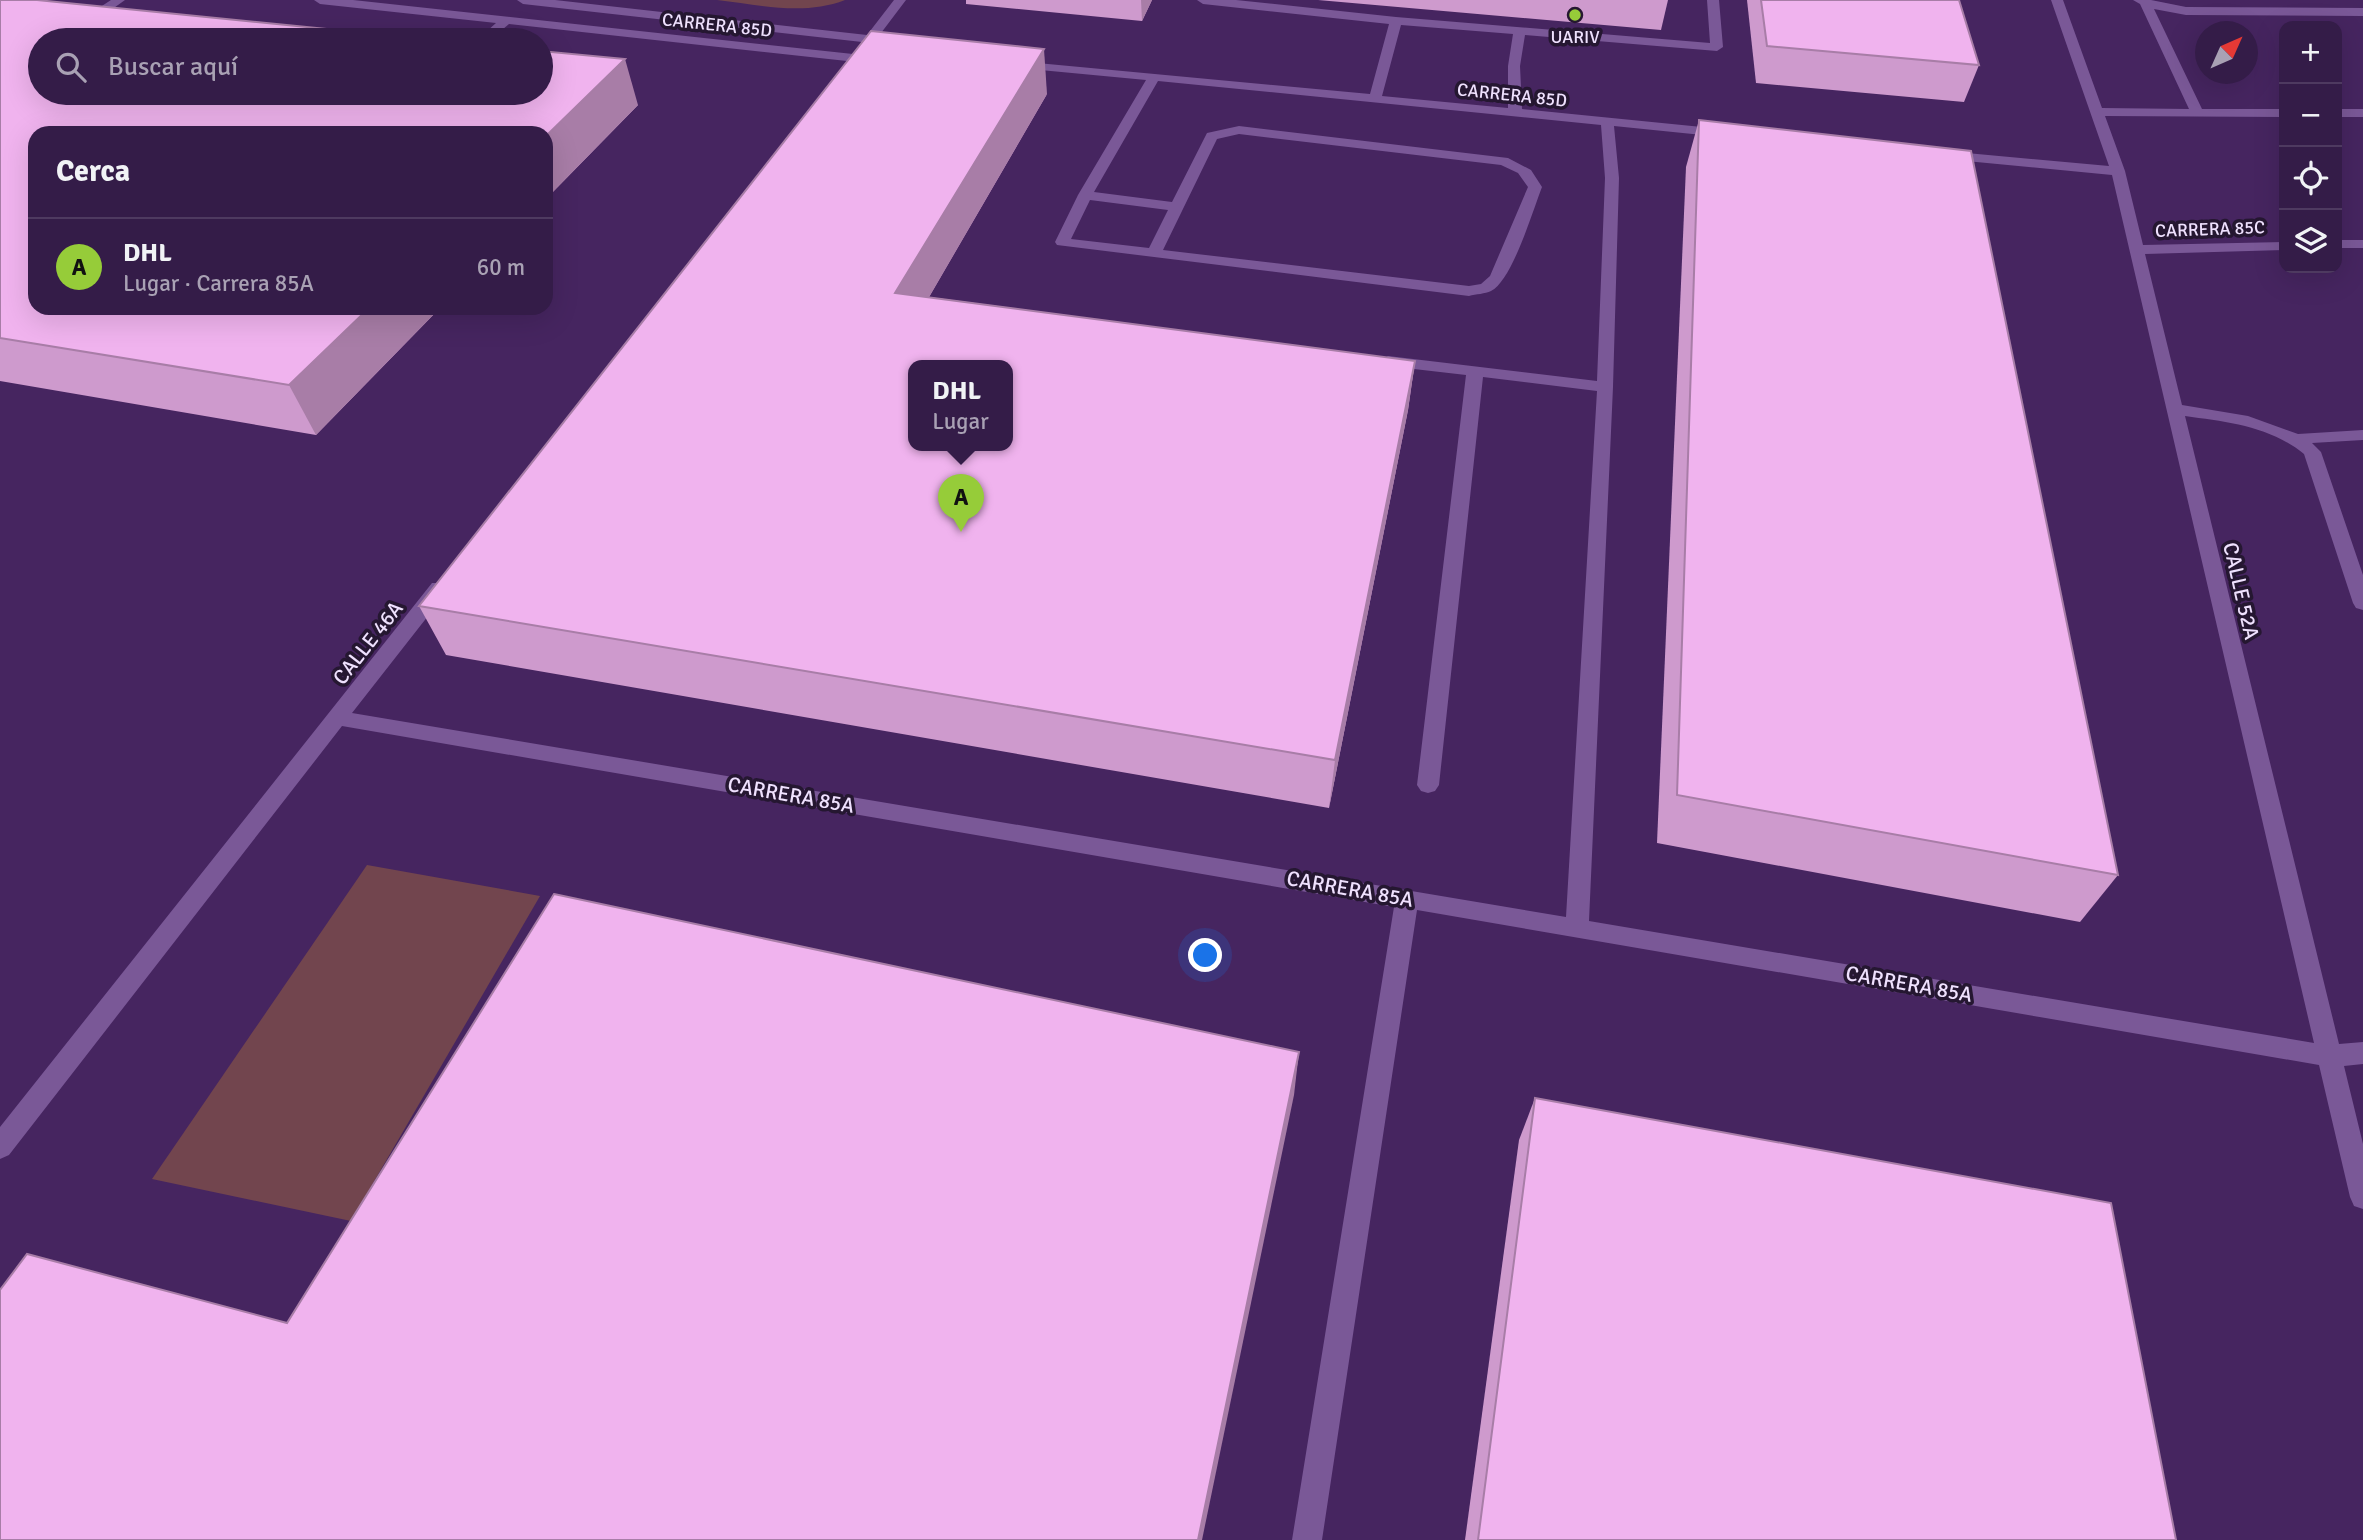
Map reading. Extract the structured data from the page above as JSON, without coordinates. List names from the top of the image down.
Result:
{
  "streets": {
    "street": [
      "CARRERA 85D",
      "CARRERA 85C",
      "CALLE 52A",
      "CALLE 46A",
      "CARRERA 85A"
    ]
  },
  "crossings": [
    ["CARRERA 85C", "CALLE 52A"],
    ["CALLE 52A", "CARRERA 85A"],
    ["CALLE 46A", "CARRERA 85A"]
  ],
  "places": ["UARIV"],
  "north": "top right",
  "page": {
    "map_buttons": ["+", "−"],
    "search": "Buscar aquí",
    "heading": "Cerca",
    "list": [
      {
        "mark": "A",
        "name": "DHL",
        "note": "Lugar · Carrera 85A",
        "value": "60 m"
      }
    ],
    "popup": ["DHL", "Lugar"],
    "pins": "A"
  }
}
